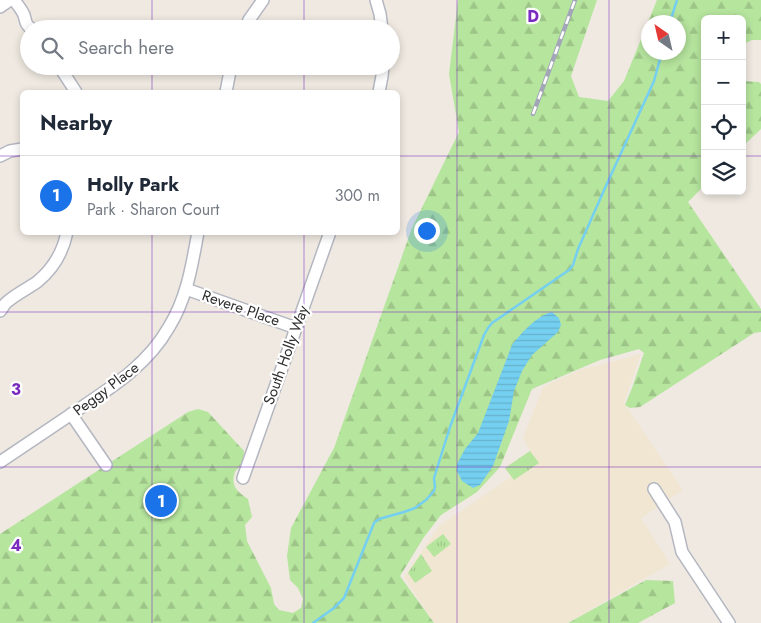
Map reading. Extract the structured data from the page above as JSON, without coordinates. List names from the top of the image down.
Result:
{
  "streets": {
    "street": ["Revere Place", "South Holly Way", "Peggy Place"]
  },
  "crossings": [
    ["Revere Place", "South Holly Way"],
    ["Revere Place", "Peggy Place"]
  ],
  "north": "top left",
  "page": {
    "map_buttons": ["+", "−"],
    "search": "Search here",
    "heading": "Nearby",
    "list": [
      {
        "mark": "1",
        "name": "Holly Park",
        "note": "Park · Sharon Court",
        "value": "300 m"
      }
    ],
    "pins": "1"
  },
  "grid": {
    "columns": ["D"],
    "rows": ["3", "4"]
  }
}
